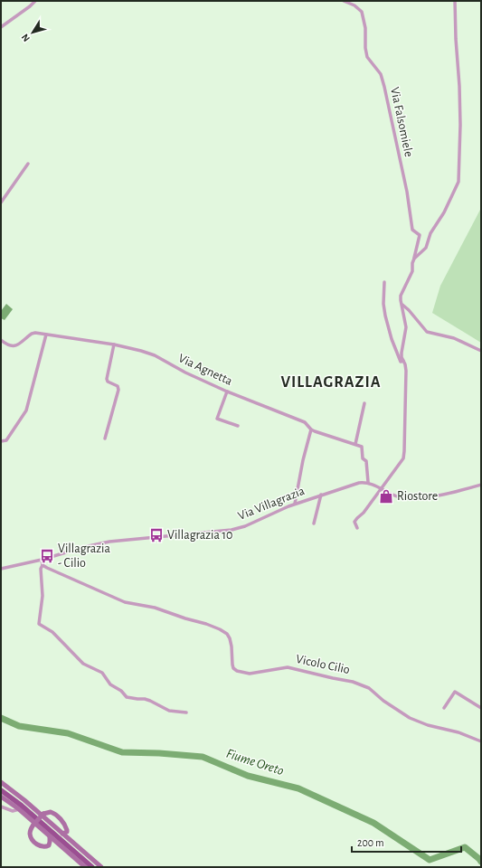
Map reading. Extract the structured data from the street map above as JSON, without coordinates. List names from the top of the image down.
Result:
{
  "streets": {
    "street": [
      "Via Falsomiele",
      "Via Agnetta",
      "Via Villagrazia",
      "Vicolo Cilio"
    ]
  },
  "districts": ["VILLAGRAZIA"],
  "water": ["Fiume Oreto"],
  "places": {
    "shop": ["Riostore"],
    "bus stop": ["Villagrazia 10", "Villagrazia - Cilio"]
  },
  "scale_bar": "200 m",
  "north": "bottom left"
}
